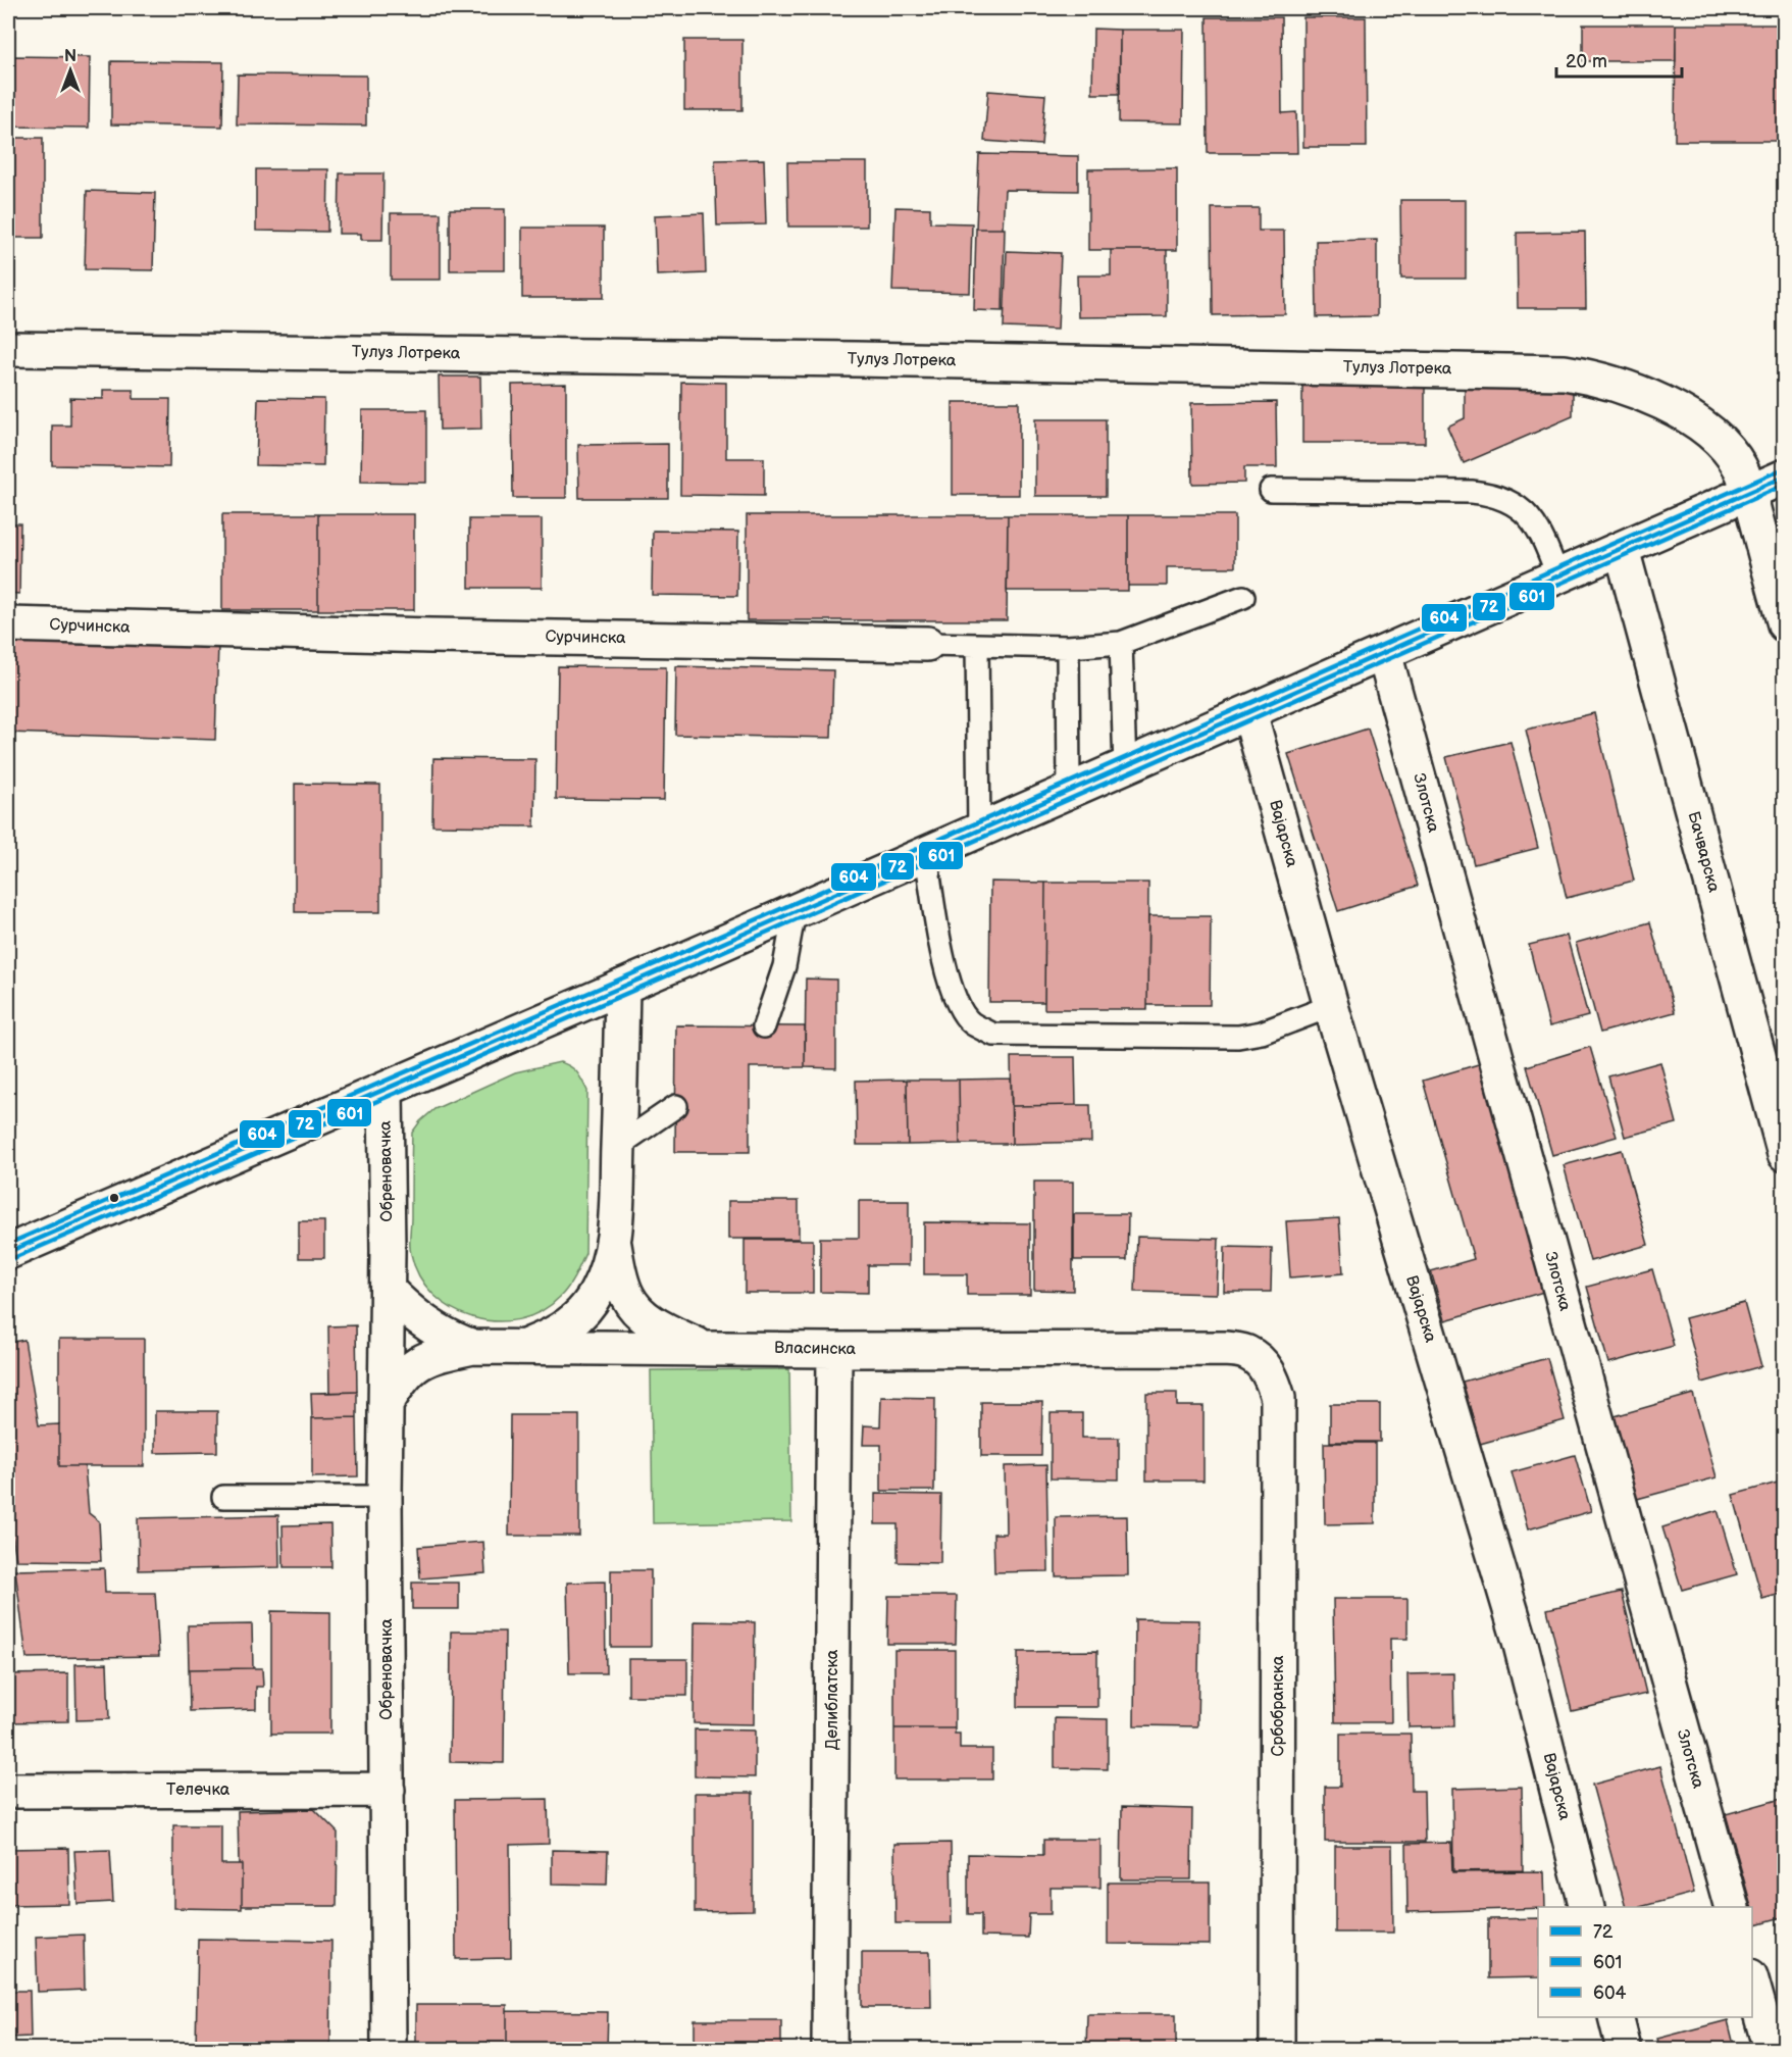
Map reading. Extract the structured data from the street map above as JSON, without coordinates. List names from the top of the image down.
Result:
{
  "streets": {
    "street": [
      "Тулуз Лотрека",
      "Сурчинска",
      "Злотска",
      "Вајарска",
      "Бачварска",
      "Обреновачка",
      "Власинска",
      "Делиблатска",
      "Србобранска",
      "Телечка"
    ]
  },
  "crossings": [
    ["Обреновачка", "Власинска"],
    ["Обреновачка", "Телечка"],
    ["Власинска", "Делиблатска"],
    ["Власинска", "Србобранска"]
  ],
  "lines": ["transit line 604", "transit line 72", "transit line 601"],
  "legend": ["72", "601", "604"],
  "scale_bar": "20 m",
  "north": "top"
}
